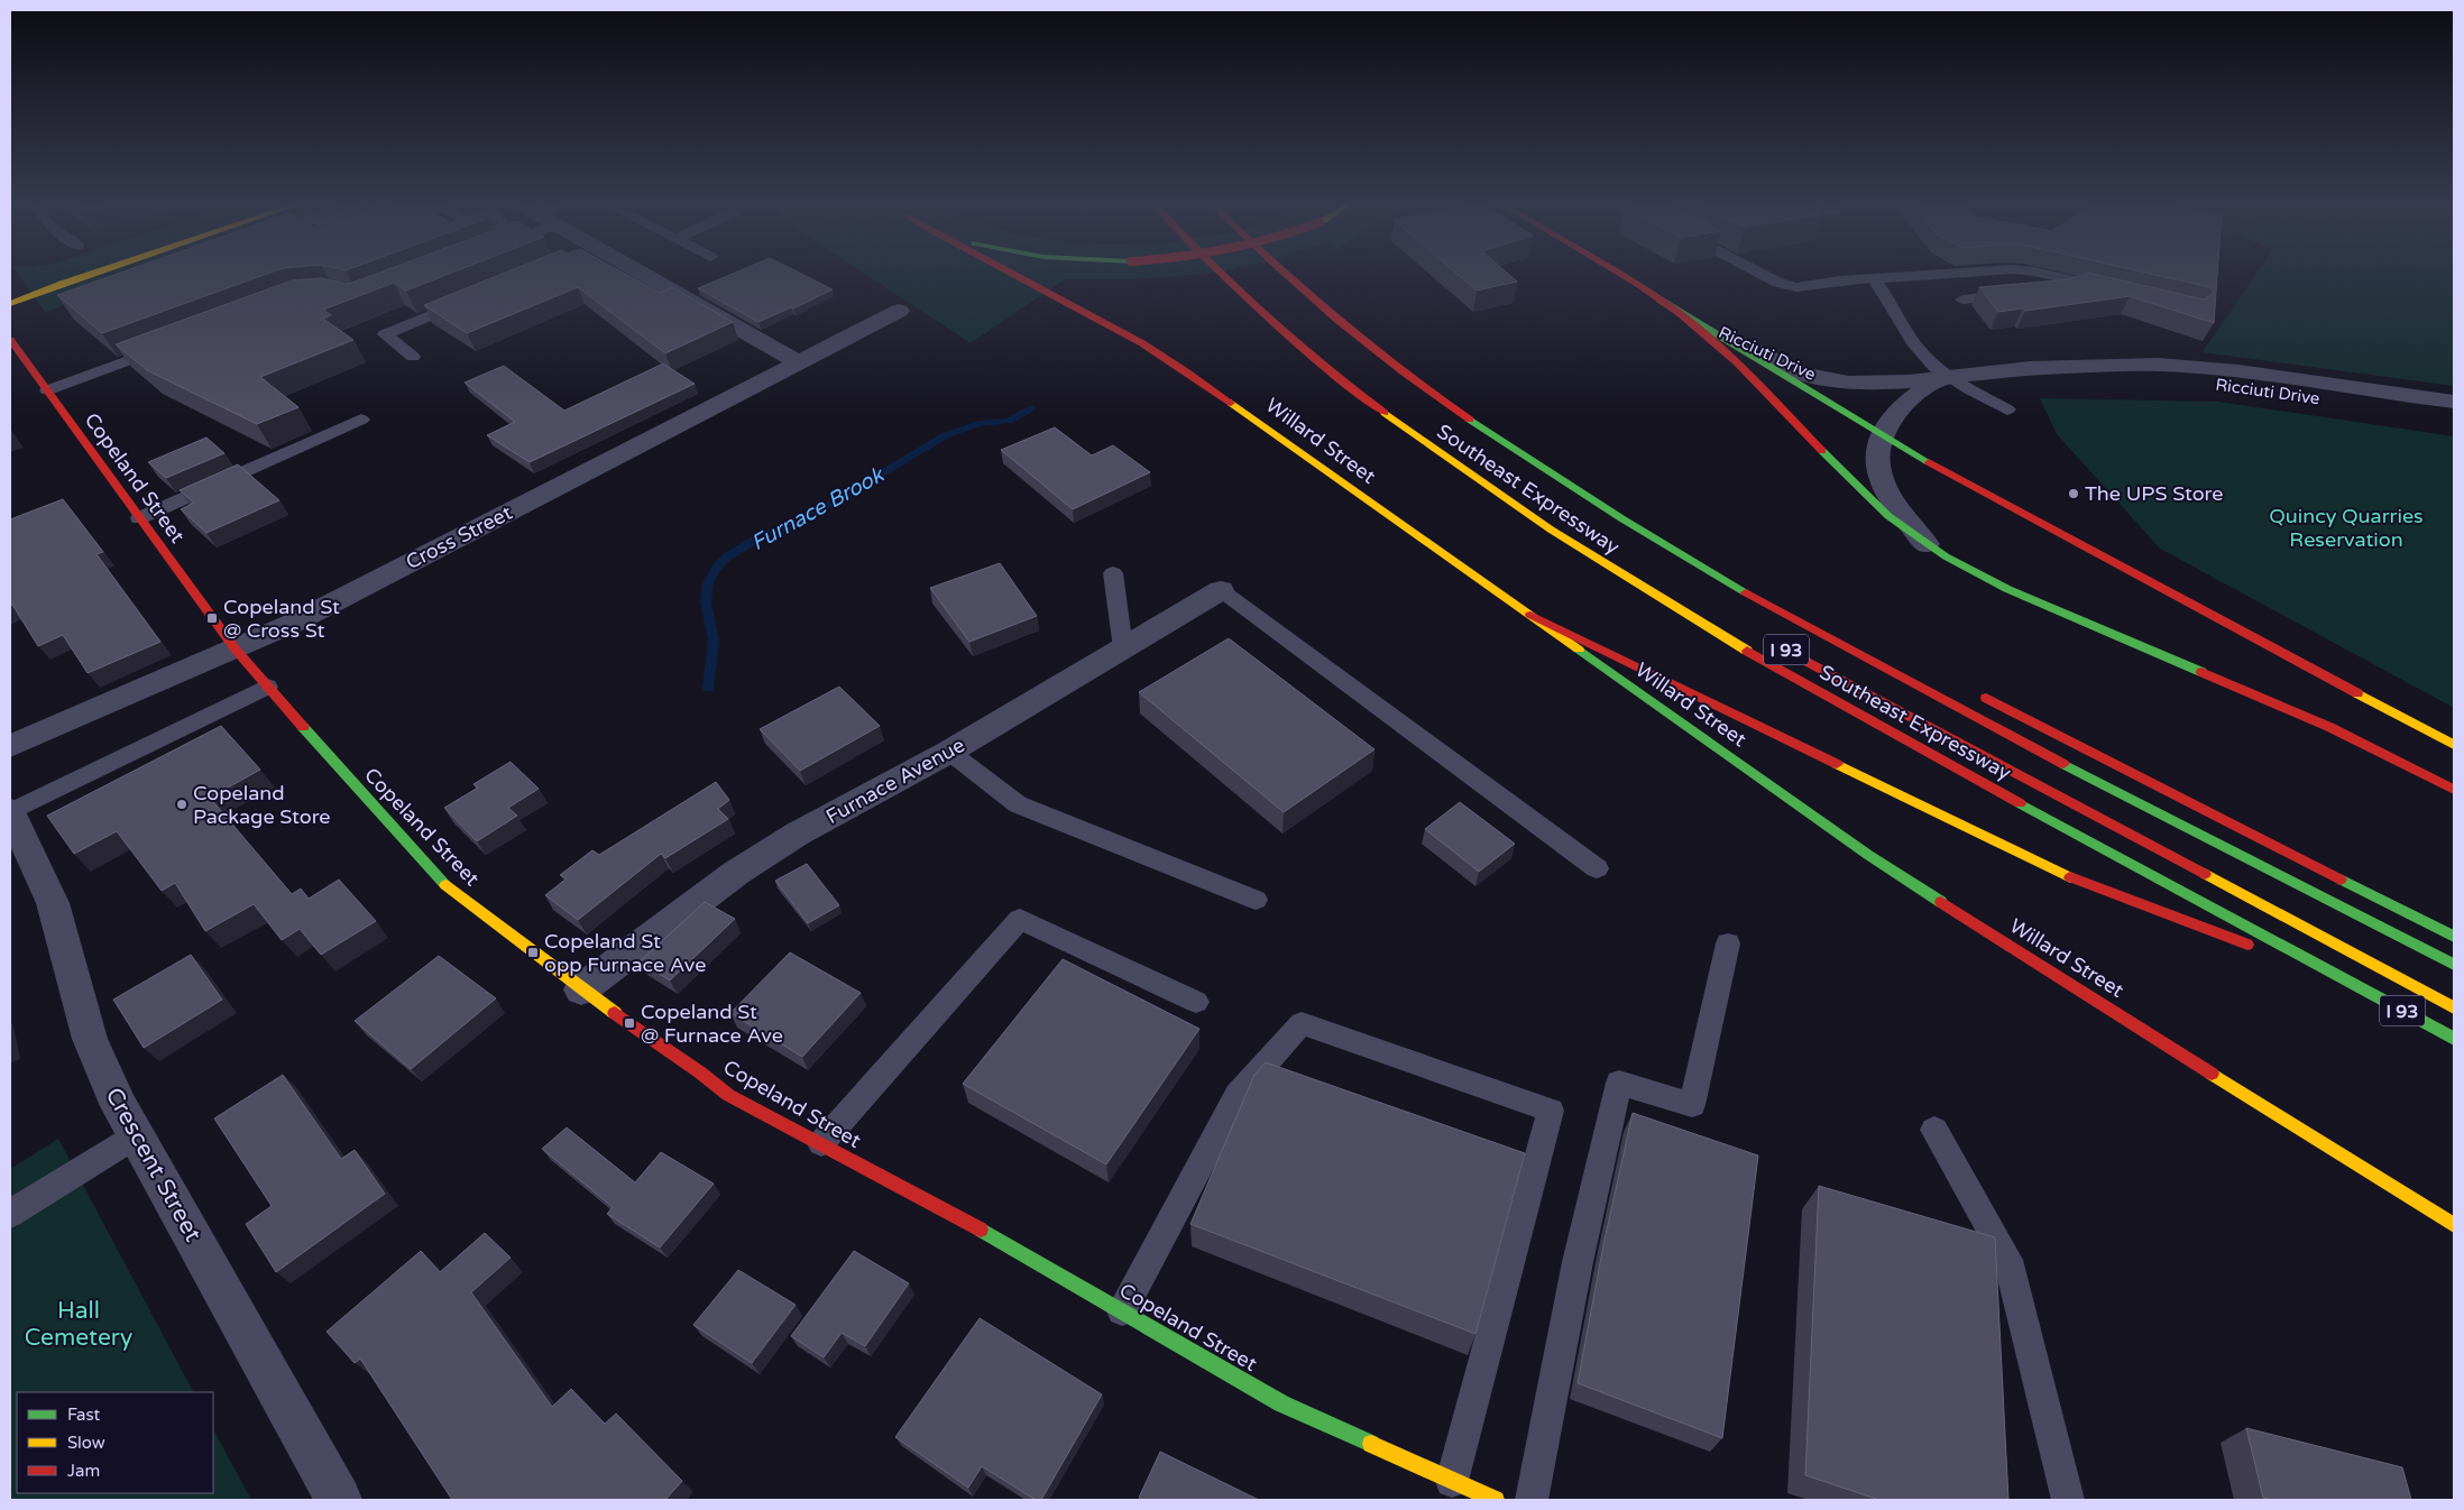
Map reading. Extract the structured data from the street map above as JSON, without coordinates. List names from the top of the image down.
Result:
{
  "streets": {
    "main road": [
      "Willard Street",
      "Copeland Street",
      "Southeast Expressway",
      "I 93"
    ],
    "street": [
      "Ricciuti Drive",
      "Cross Street",
      "Furnace Avenue",
      "Crescent Street"
    ]
  },
  "crossings": [
    ["Copeland Street", "Cross Street"],
    ["Copeland Street", "Furnace Avenue"]
  ],
  "water": ["Furnace Brook"],
  "parks": ["Quincy Quarries Reservation", "Hall Cemetery"],
  "places": {
    "other": ["The UPS Store", "Copeland Package Store"],
    "transit": ["Copeland St @ Cross St", "Copeland St opp Furnace Ave", "Copeland St @ Furnace Ave"]
  },
  "legend": ["Fast", "Slow", "Jam"]
}
